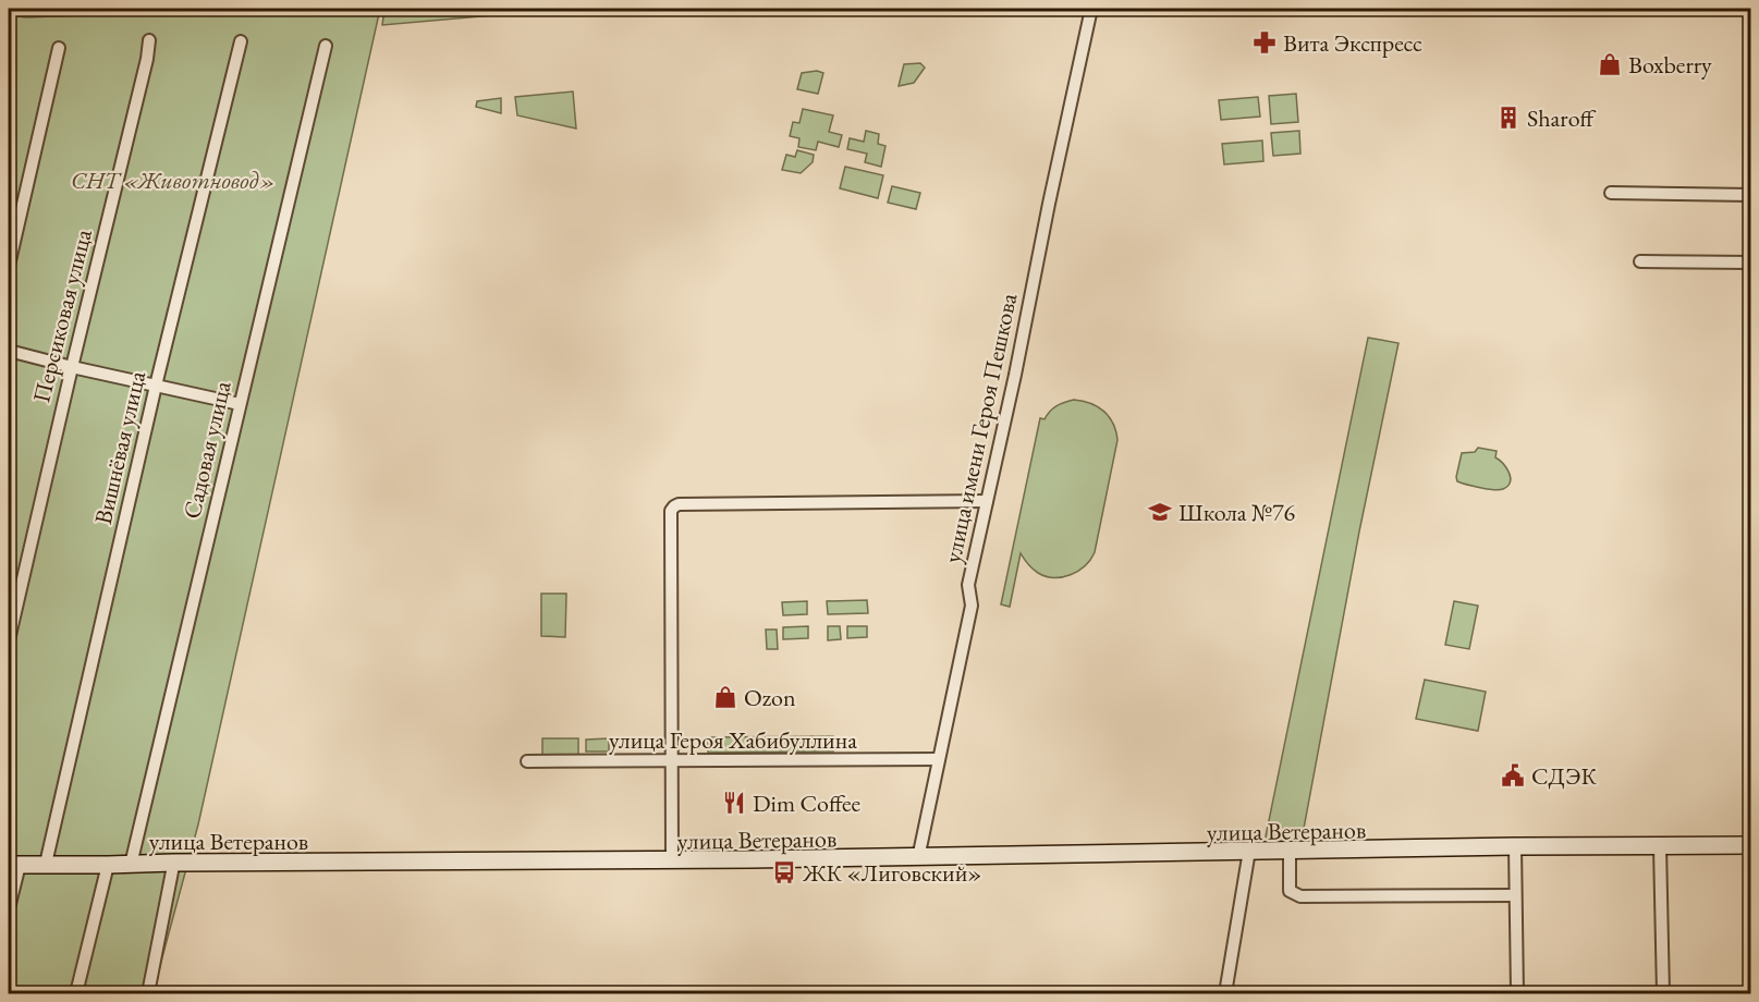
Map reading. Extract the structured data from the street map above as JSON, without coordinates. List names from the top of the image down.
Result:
{
  "streets": {
    "street": [
      "Персиковая улица",
      "улица имени Героя Пешкова",
      "Вишнёвая улица",
      "Садовая улица",
      "улица Героя Хабибуллина",
      "улица Ветеранов"
    ]
  },
  "crossings": [
    ["улица имени Героя Пешкова", "улица Героя Хабибуллина"],
    ["улица имени Героя Пешкова", "улица Ветеранов"],
    ["Садовая улица", "улица Ветеранов"]
  ],
  "parks": ["СНТ «Животновод»"],
  "places": {
    "pharmacy": ["Вита Экспресс"],
    "shop": ["Boxberry", "Ozon"],
    "building": ["Sharoff"],
    "school or university": ["Школа №76"],
    "public building": ["СДЭК"],
    "restaurant": ["Dim Coffee"],
    "bus stop": ["ЖК «Лиговский»"]
  }
}
